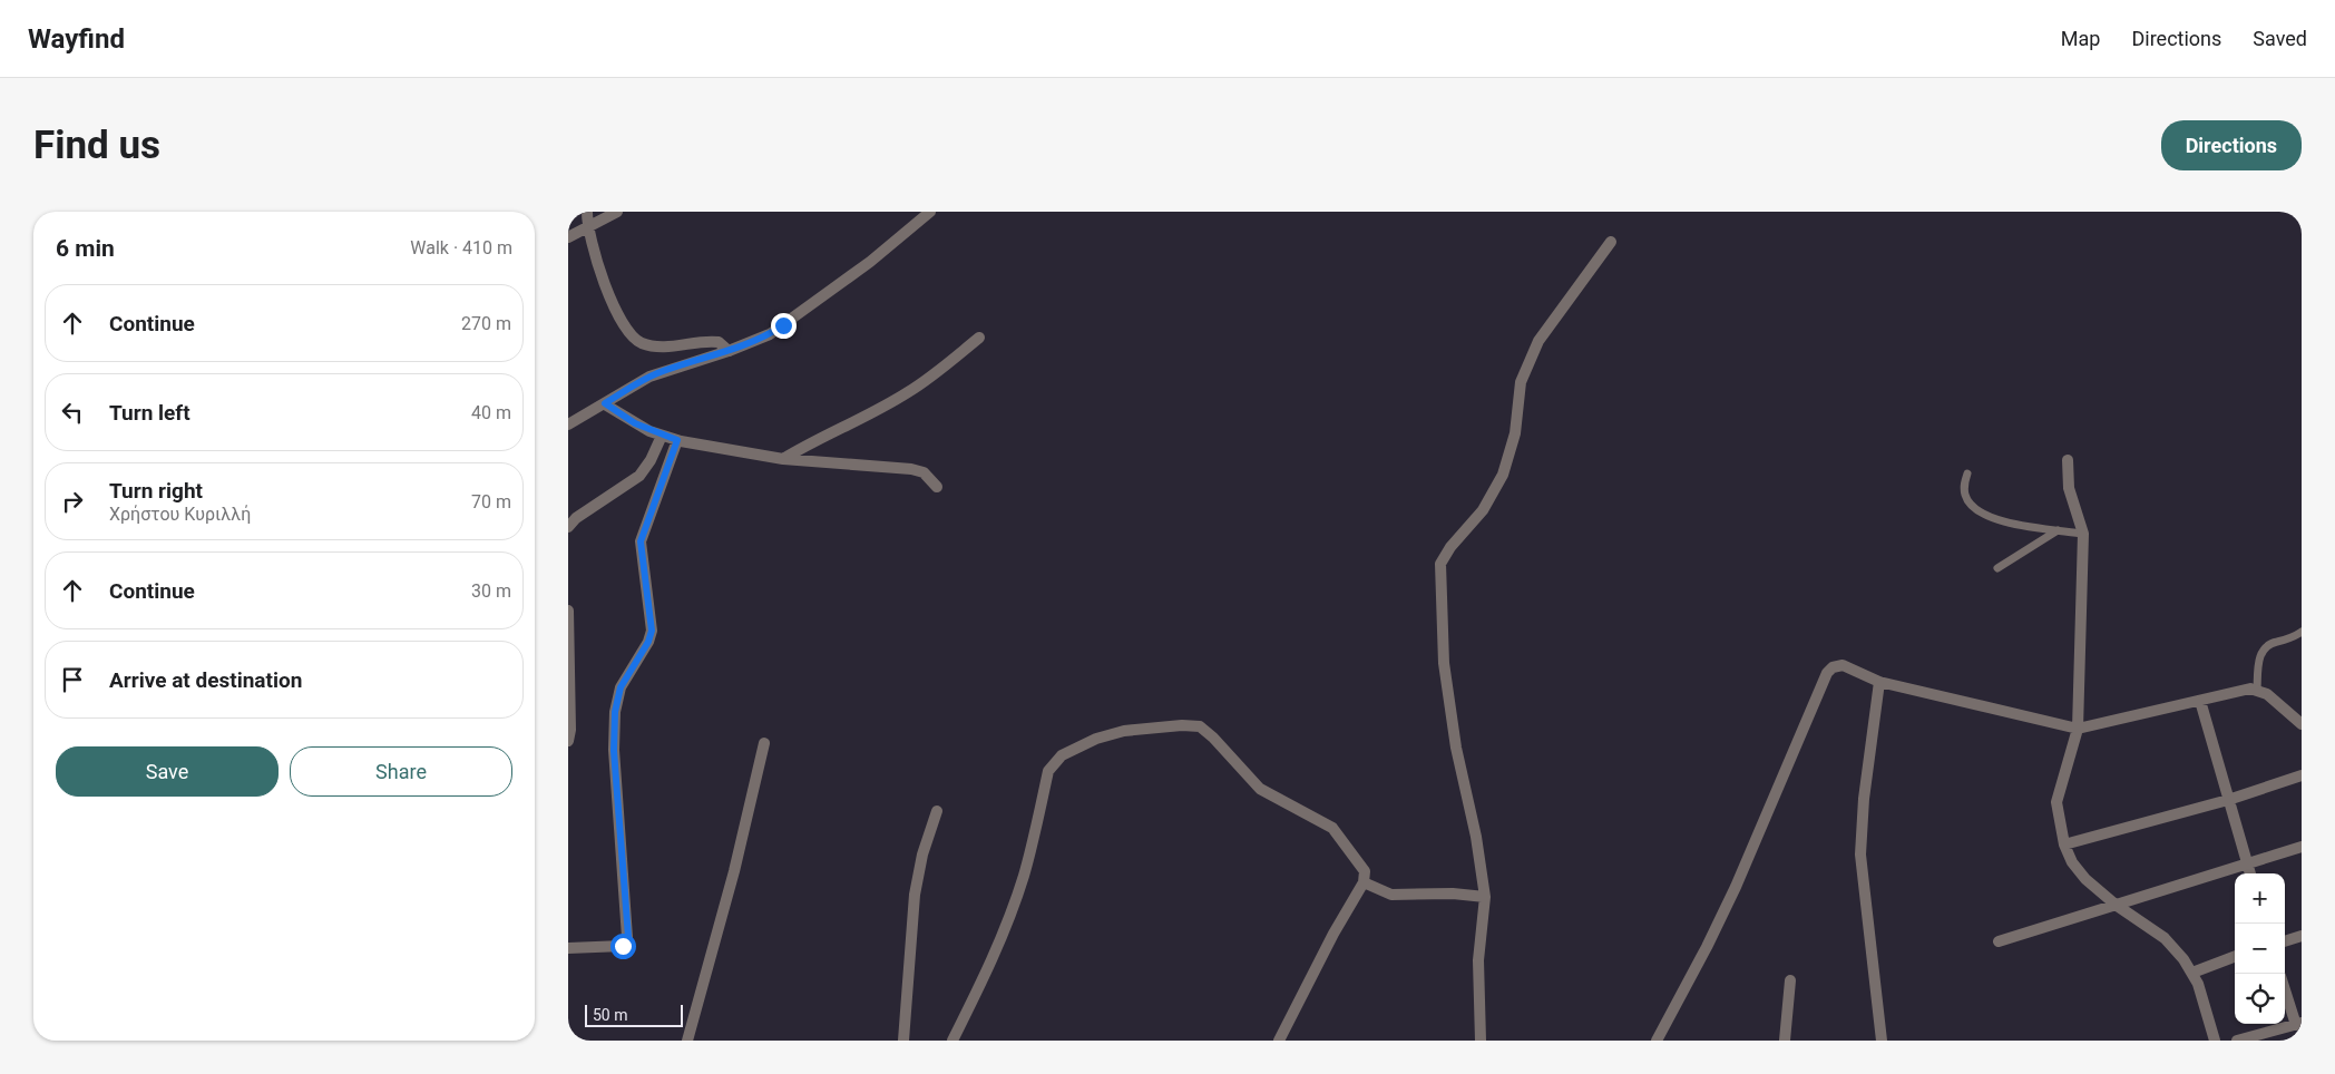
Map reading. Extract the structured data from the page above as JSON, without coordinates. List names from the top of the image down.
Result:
{
  "scale_bar": "50 m",
  "page": {
    "header": "Wayfind",
    "nav": ["Map", "Directions", "Saved"],
    "buttons": [
      "Directions",
      ["Save", "Share"]
    ],
    "title": "Find us",
    "heading": ["6 min", "Walk · 410 m"],
    "list": [
      ["Continue", "270 m"],
      ["Turn left", "40 m"],
      ["Turn right", "Χρήστου Κυριλλή", "70 m"],
      ["Continue", "30 m"],
      "Arrive at destination"
    ],
    "map_buttons": ["+", "−"],
    "scale": "50 m"
  }
}
